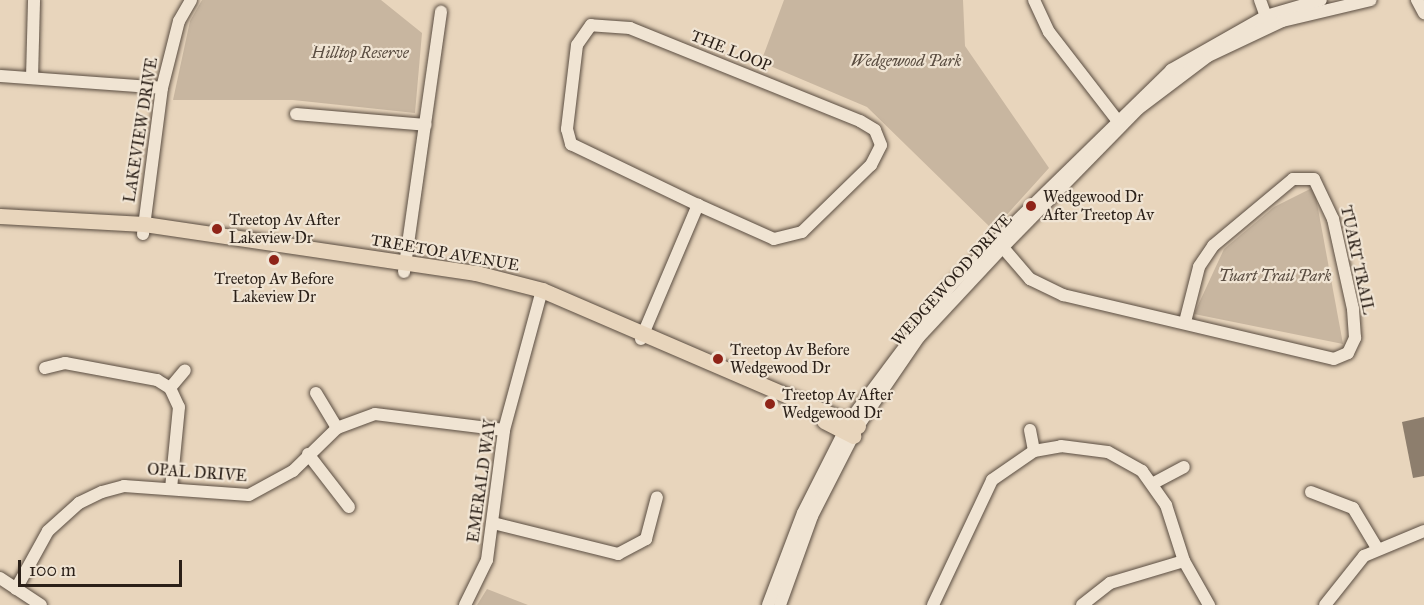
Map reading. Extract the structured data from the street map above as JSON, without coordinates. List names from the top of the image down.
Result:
{
  "streets": {
    "main road": ["TREETOP AVENUE"],
    "street": [
      "THE LOOP",
      "LAKEVIEW DRIVE",
      "TUART TRAIL",
      "WEDGEWOOD DRIVE",
      "OPAL DRIVE",
      "EMERALD WAY"
    ]
  },
  "crossings": [
    ["LAKEVIEW DRIVE", "TREETOP AVENUE"],
    ["TREETOP AVENUE", "WEDGEWOOD DRIVE"],
    ["TREETOP AVENUE", "EMERALD WAY"],
    ["TUART TRAIL", "WEDGEWOOD DRIVE"],
    ["OPAL DRIVE", "EMERALD WAY"]
  ],
  "parks": ["Hilltop Reserve", "Wedgewood Park", "Tuart Trail Park"],
  "places": [
    "Wedgewood Dr After Treetop Av",
    "Treetop Av After Lakeview Dr",
    "Treetop Av Before Lakeview Dr",
    "Treetop Av Before Wedgewood Dr",
    "Treetop Av After Wedgewood Dr"
  ],
  "scale_bar": "100 m"
}
